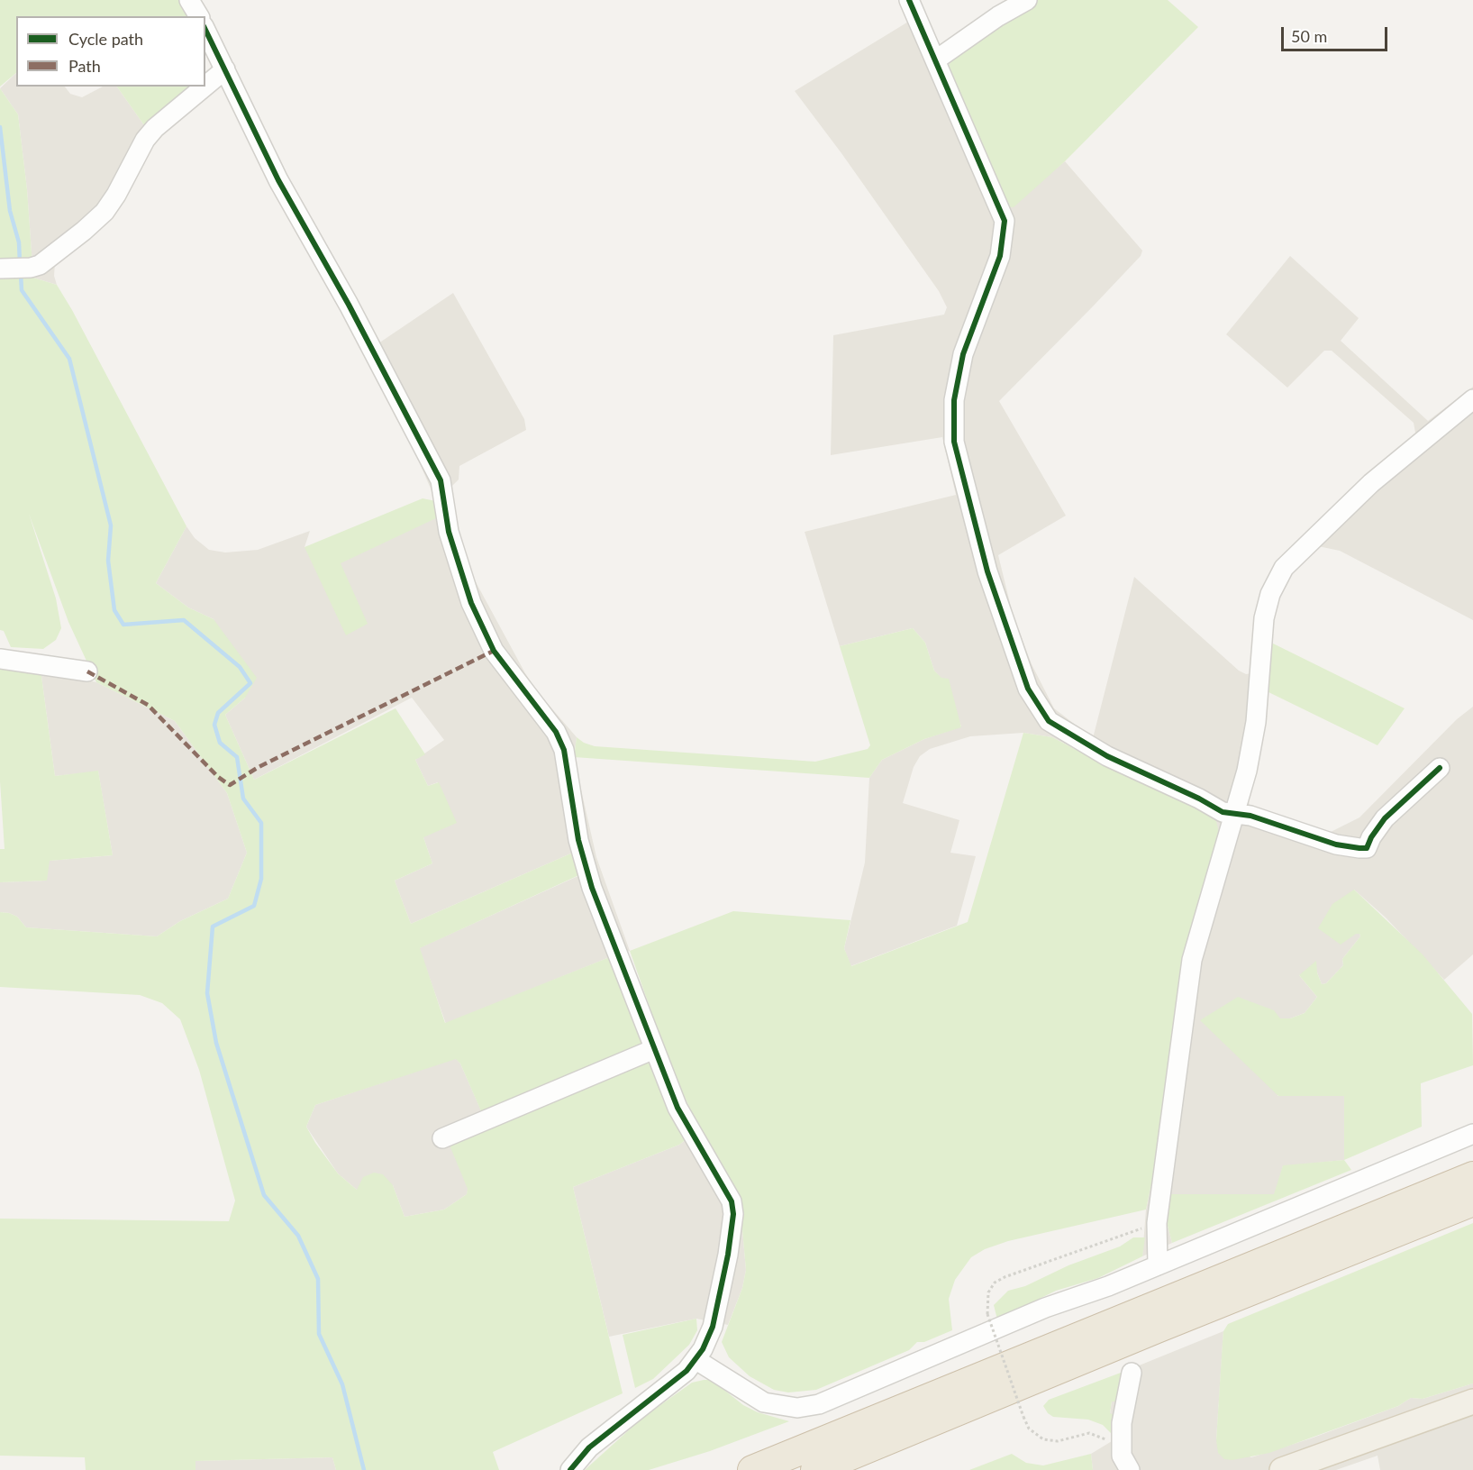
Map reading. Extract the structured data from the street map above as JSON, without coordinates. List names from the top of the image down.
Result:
{
  "legend": ["Cycle path", "Path"],
  "scale_bar": "50 m"
}
